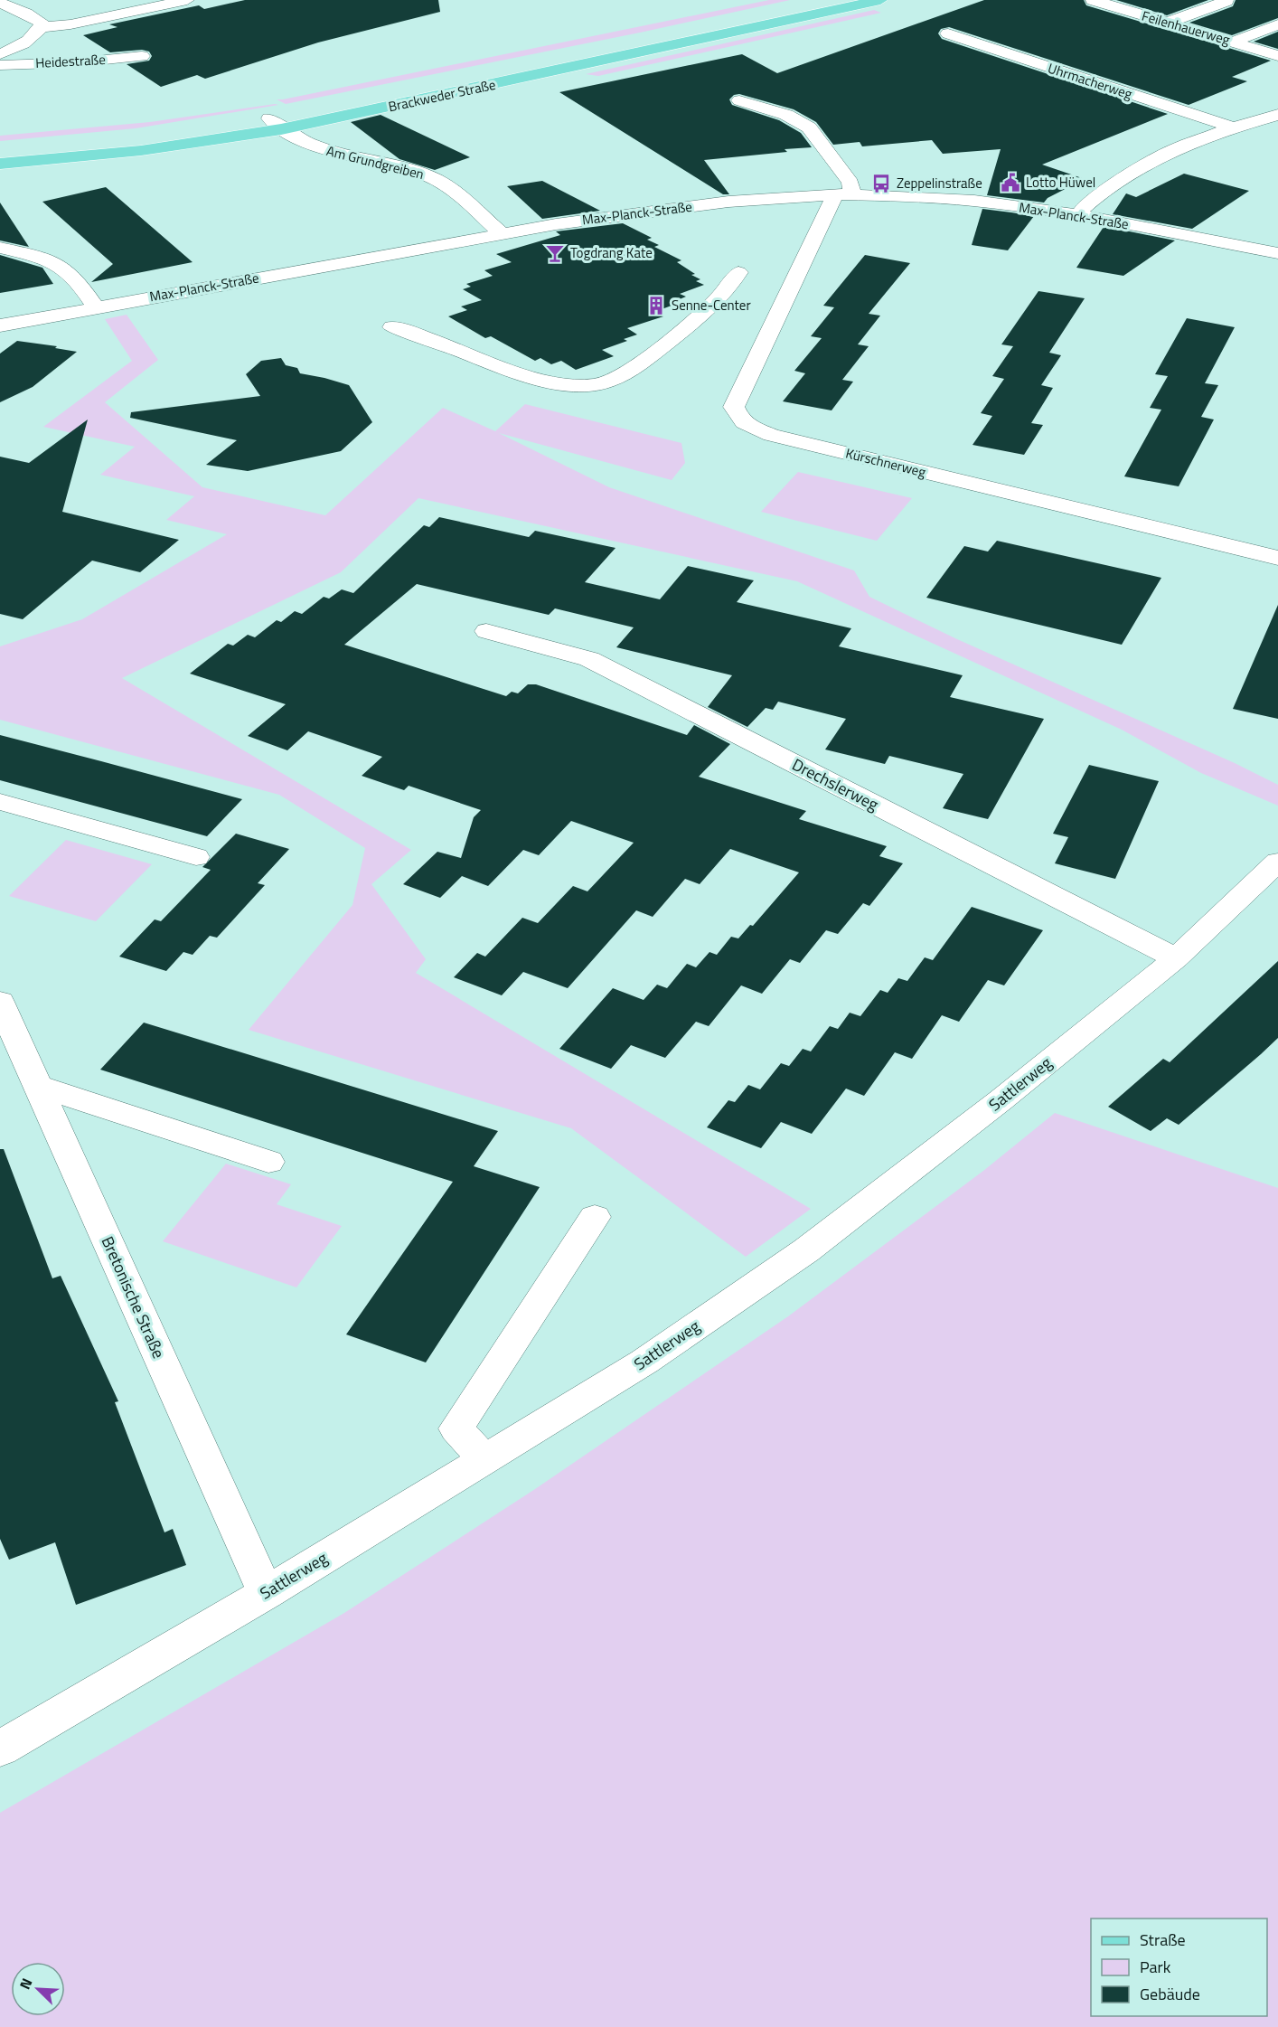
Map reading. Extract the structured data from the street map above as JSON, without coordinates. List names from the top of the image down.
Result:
{
  "streets": {
    "main road": ["Brackweder Straße"],
    "street": [
      "Feilenhauerweg",
      "Heidestraße",
      "Uhrmacherweg",
      "Am Grundgreiben",
      "Max-Planck-Straße",
      "Kürschnerweg",
      "Drechslerweg",
      "Sattlerweg",
      "Bretonische Straße"
    ]
  },
  "crossings": [
    ["Brackweder Straße", "Am Grundgreiben"],
    ["Am Grundgreiben", "Max-Planck-Straße"],
    ["Max-Planck-Straße", "Kürschnerweg"],
    ["Drechslerweg", "Sattlerweg"],
    ["Sattlerweg", "Bretonische Straße"]
  ],
  "places": {
    "public building": ["Lotto Hüwel"],
    "bus stop": ["Zeppelinstraße"],
    "bar": ["Togdrang Kate"],
    "building": ["Senne-Center"]
  },
  "legend": ["Straße", "Park", "Gebäude"],
  "north": "top left"
}
